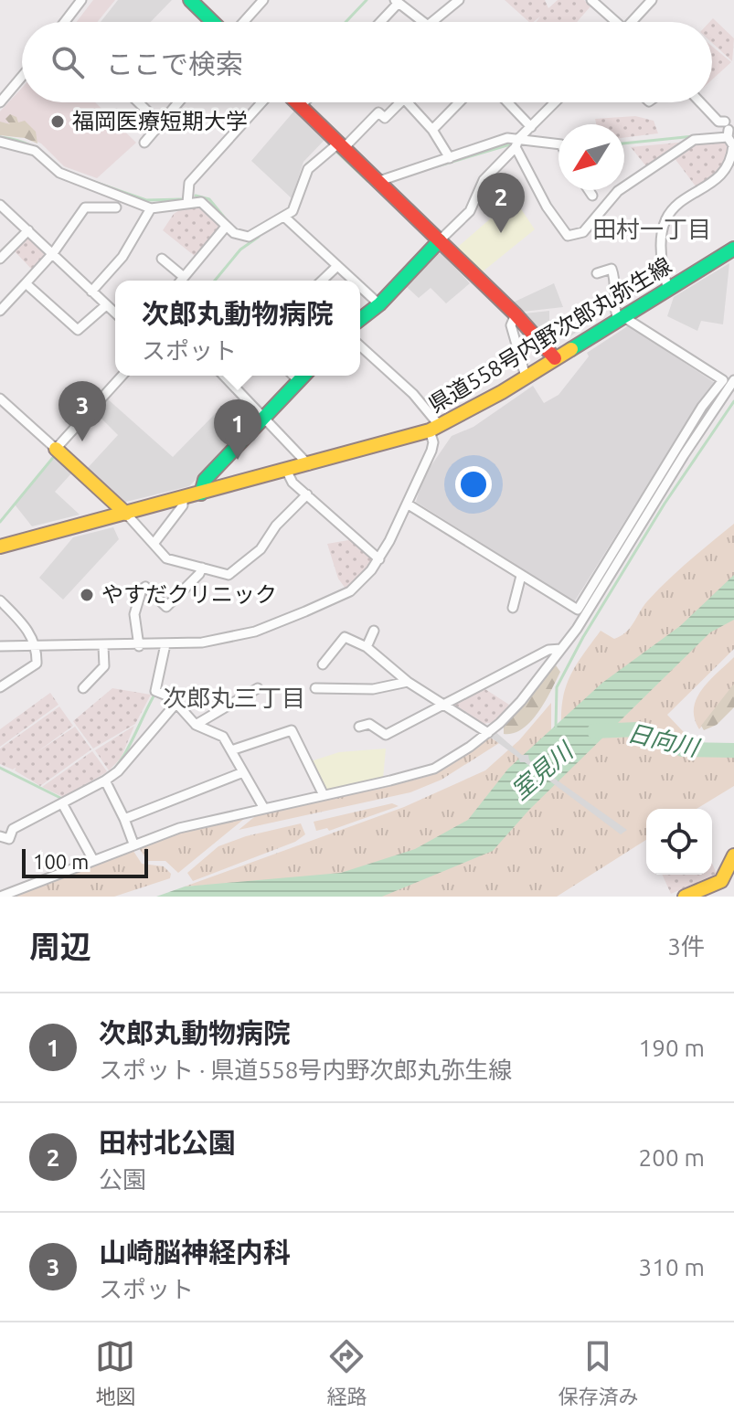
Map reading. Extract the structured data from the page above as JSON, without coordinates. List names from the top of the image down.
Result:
{
  "streets": {
    "street": ["県道558号内野次郎丸弥生線"]
  },
  "districts": ["田村一丁目", "次郎丸三丁目"],
  "water": ["日向川", "室見川"],
  "places": ["福岡医療短期大学", "やすだクリニック"],
  "scale_bar": "100 m",
  "north": "bottom left",
  "page": {
    "search": "ここで検索",
    "pins": ["2", "3", "1"],
    "popup": ["次郎丸動物病院", "スポット"],
    "scale": "100 m",
    "heading": ["周辺", "3件"],
    "list": [
      {
        "mark": "1",
        "name": "次郎丸動物病院",
        "note": "スポット · 県道558号内野次郎丸弥生線",
        "value": "190 m"
      },
      {
        "mark": "2",
        "name": "田村北公園",
        "note": "公園",
        "value": "200 m"
      },
      {
        "mark": "3",
        "name": "山崎脳神経内科",
        "note": "スポット",
        "value": "310 m"
      }
    ],
    "nav": ["地図", "経路", "保存済み"]
  }
}
